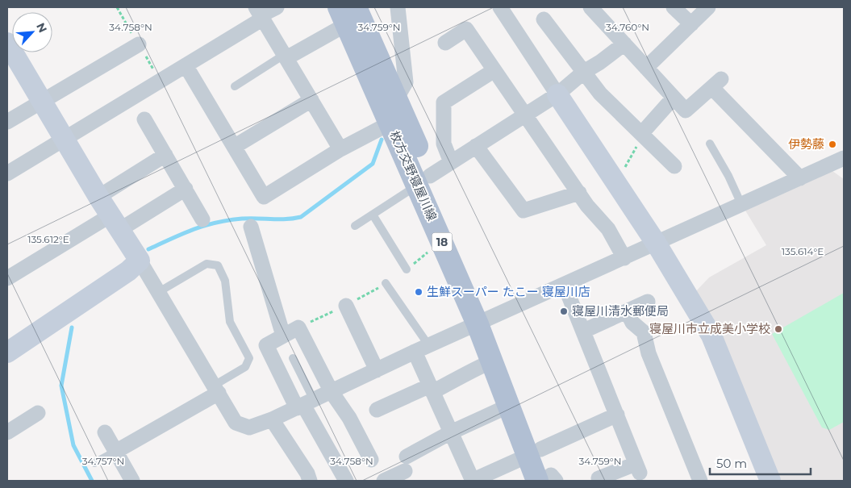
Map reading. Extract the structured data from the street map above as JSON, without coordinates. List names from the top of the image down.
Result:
{
  "streets": {
    "main road": ["枚方交野寝屋川線", "18"]
  },
  "places": [
    "伊勢藤",
    "生鮮スーパー たこー 寝屋川店",
    "寝屋川清水郵便局",
    "寝屋川市立成美小学校"
  ],
  "scale_bar": "50 m",
  "north": "top right",
  "coordinates": [
    "34.758°N",
    "34.759°N",
    "34.760°N",
    "135.612°E",
    "135.614°E",
    "34.757°N"
  ]
}
